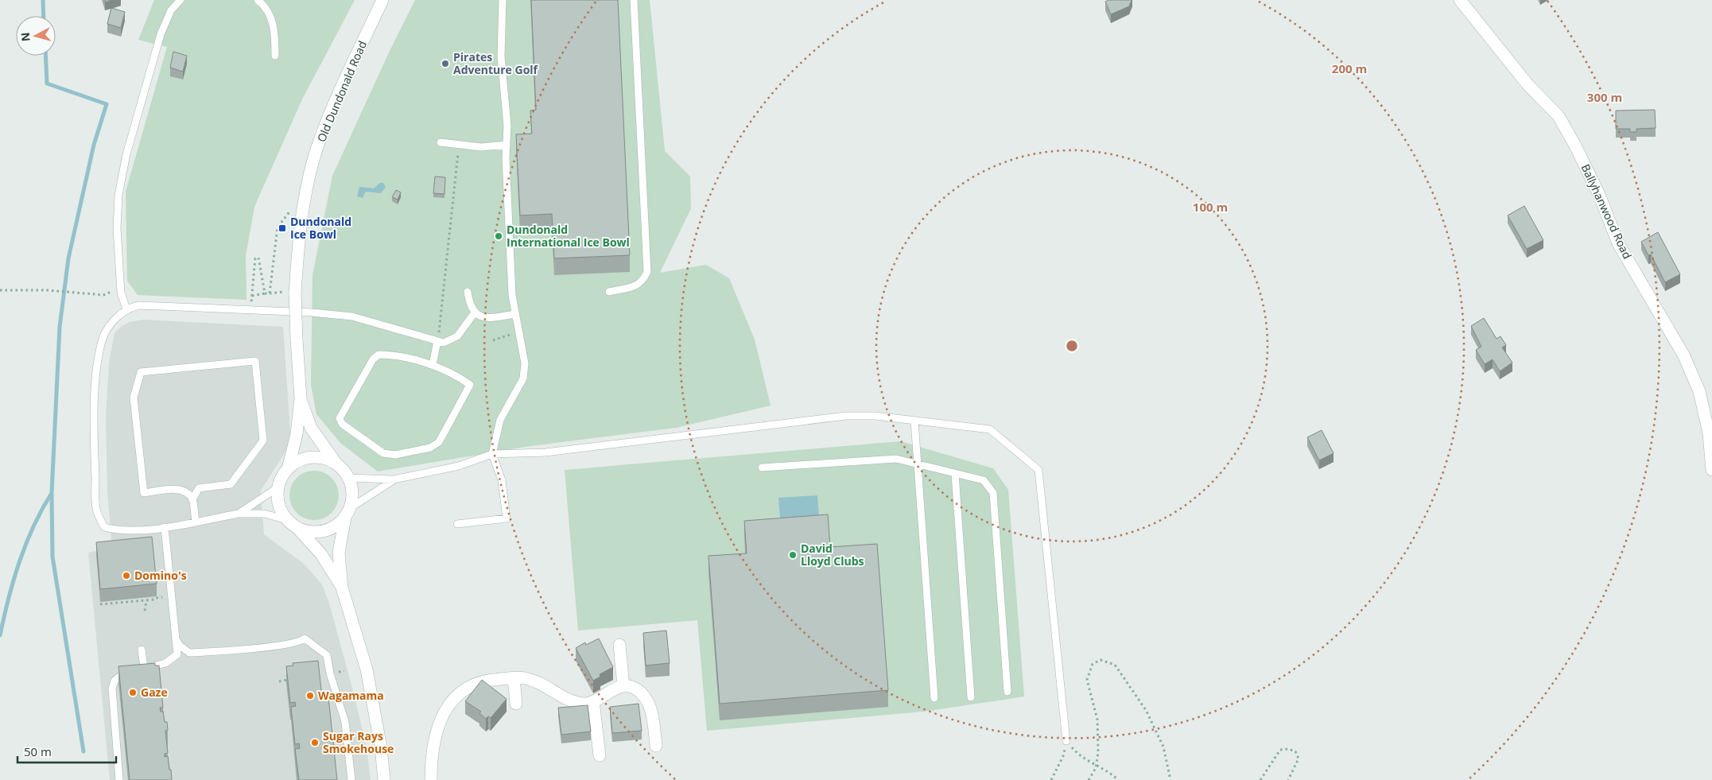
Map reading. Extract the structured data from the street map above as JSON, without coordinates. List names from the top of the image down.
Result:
{
  "streets": {
    "street": ["Old Dundonald Road", "Ballyhanwood Road"]
  },
  "places": {
    "other": [
      "Pirates Adventure Golf",
      "Dundonald International Ice Bowl",
      "David Lloyd Clubs",
      "Domino's",
      "Gaze",
      "Wagamama",
      "Sugar Rays Smokehouse"
    ],
    "transit": ["Dundonald Ice Bowl"]
  },
  "scale_bar": "50 m",
  "north": "left",
  "rings": ["200 m", "300 m", "100 m"]
}
